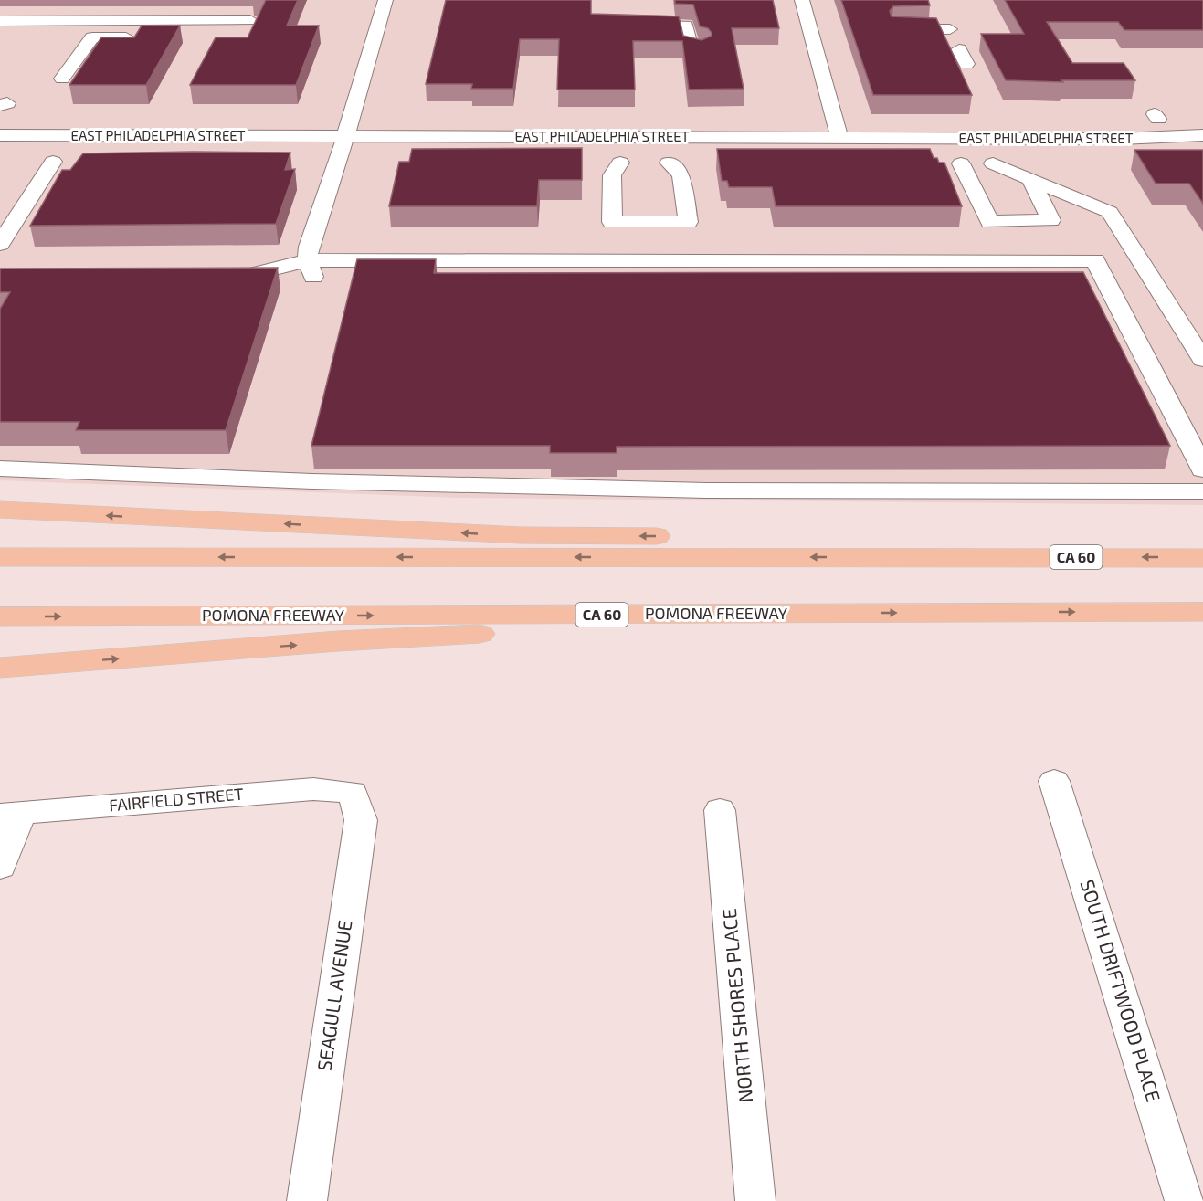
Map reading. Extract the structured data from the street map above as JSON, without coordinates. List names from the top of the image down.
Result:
{
  "streets": {
    "highway": ["CA 60", "POMONA FREEWAY"],
    "street": [
      "EAST PHILADELPHIA STREET",
      "FAIRFIELD STREET",
      "SOUTH DRIFTWOOD PLACE",
      "SEAGULL AVENUE",
      "NORTH SHORES PLACE"
    ]
  },
  "crossings": [
    ["FAIRFIELD STREET", "SEAGULL AVENUE"]
  ]
}
